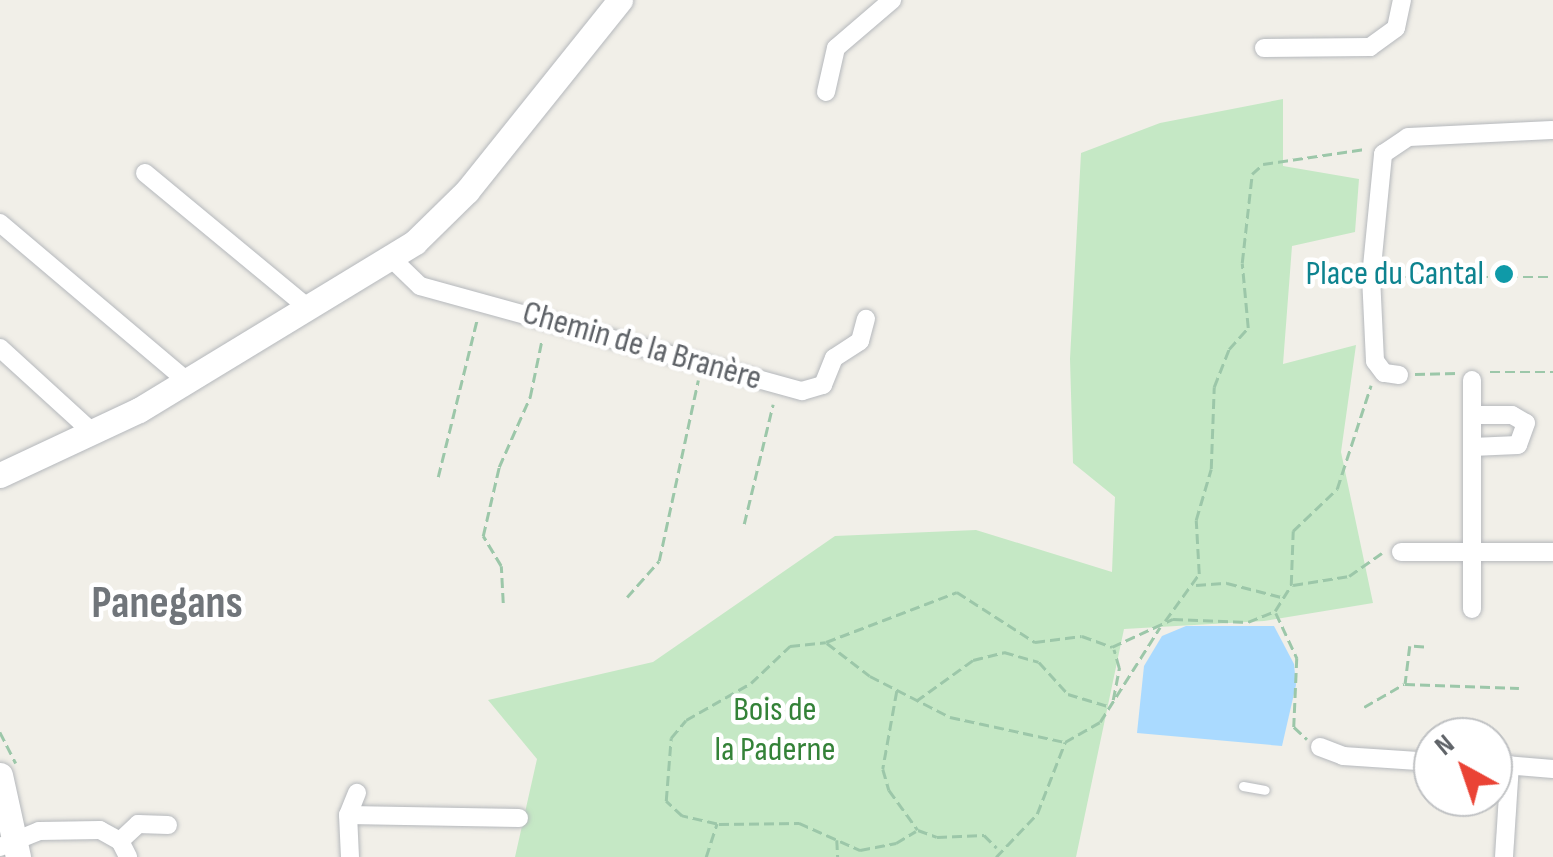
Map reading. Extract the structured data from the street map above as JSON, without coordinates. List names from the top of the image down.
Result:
{
  "streets": {
    "street": ["Chemin de la Branère"]
  },
  "districts": ["Panegans"],
  "parks": ["Bois de la Paderne"],
  "places": ["Place du Cantal"],
  "north": "top left"
}
